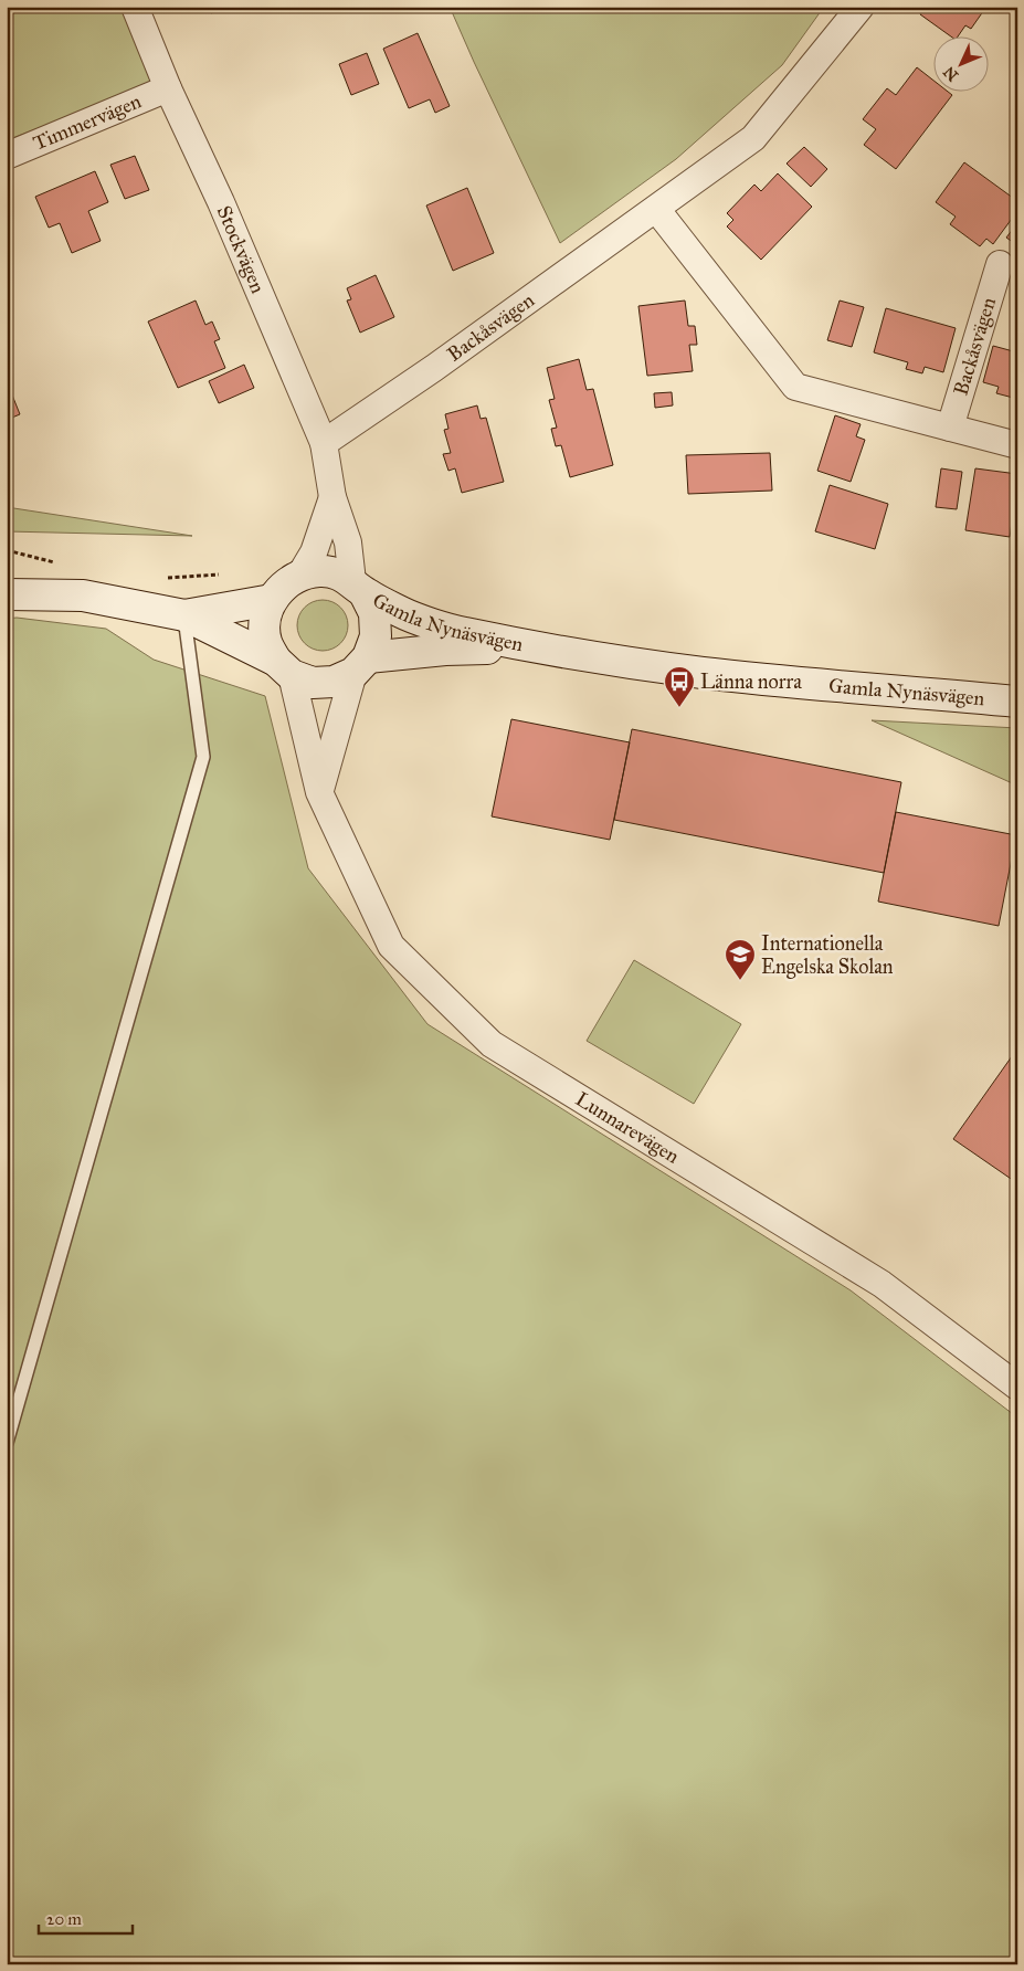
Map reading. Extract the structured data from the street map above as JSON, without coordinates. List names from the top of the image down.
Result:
{
  "streets": {
    "street": [
      "Timmervägen",
      "Stockvägen",
      "Backåsvägen",
      "Gamla Nynäsvägen",
      "Lunnarevägen"
    ]
  },
  "crossings": [
    ["Timmervägen", "Stockvägen"],
    ["Stockvägen", "Backåsvägen"],
    ["Stockvägen", "Gamla Nynäsvägen"],
    ["Stockvägen", "Lunnarevägen"],
    ["Gamla Nynäsvägen", "Lunnarevägen"]
  ],
  "places": {
    "bus stop": ["Länna norra"],
    "school or university": ["Internationella Engelska Skolan"]
  },
  "scale_bar": "20 m",
  "north": "bottom left"
}
